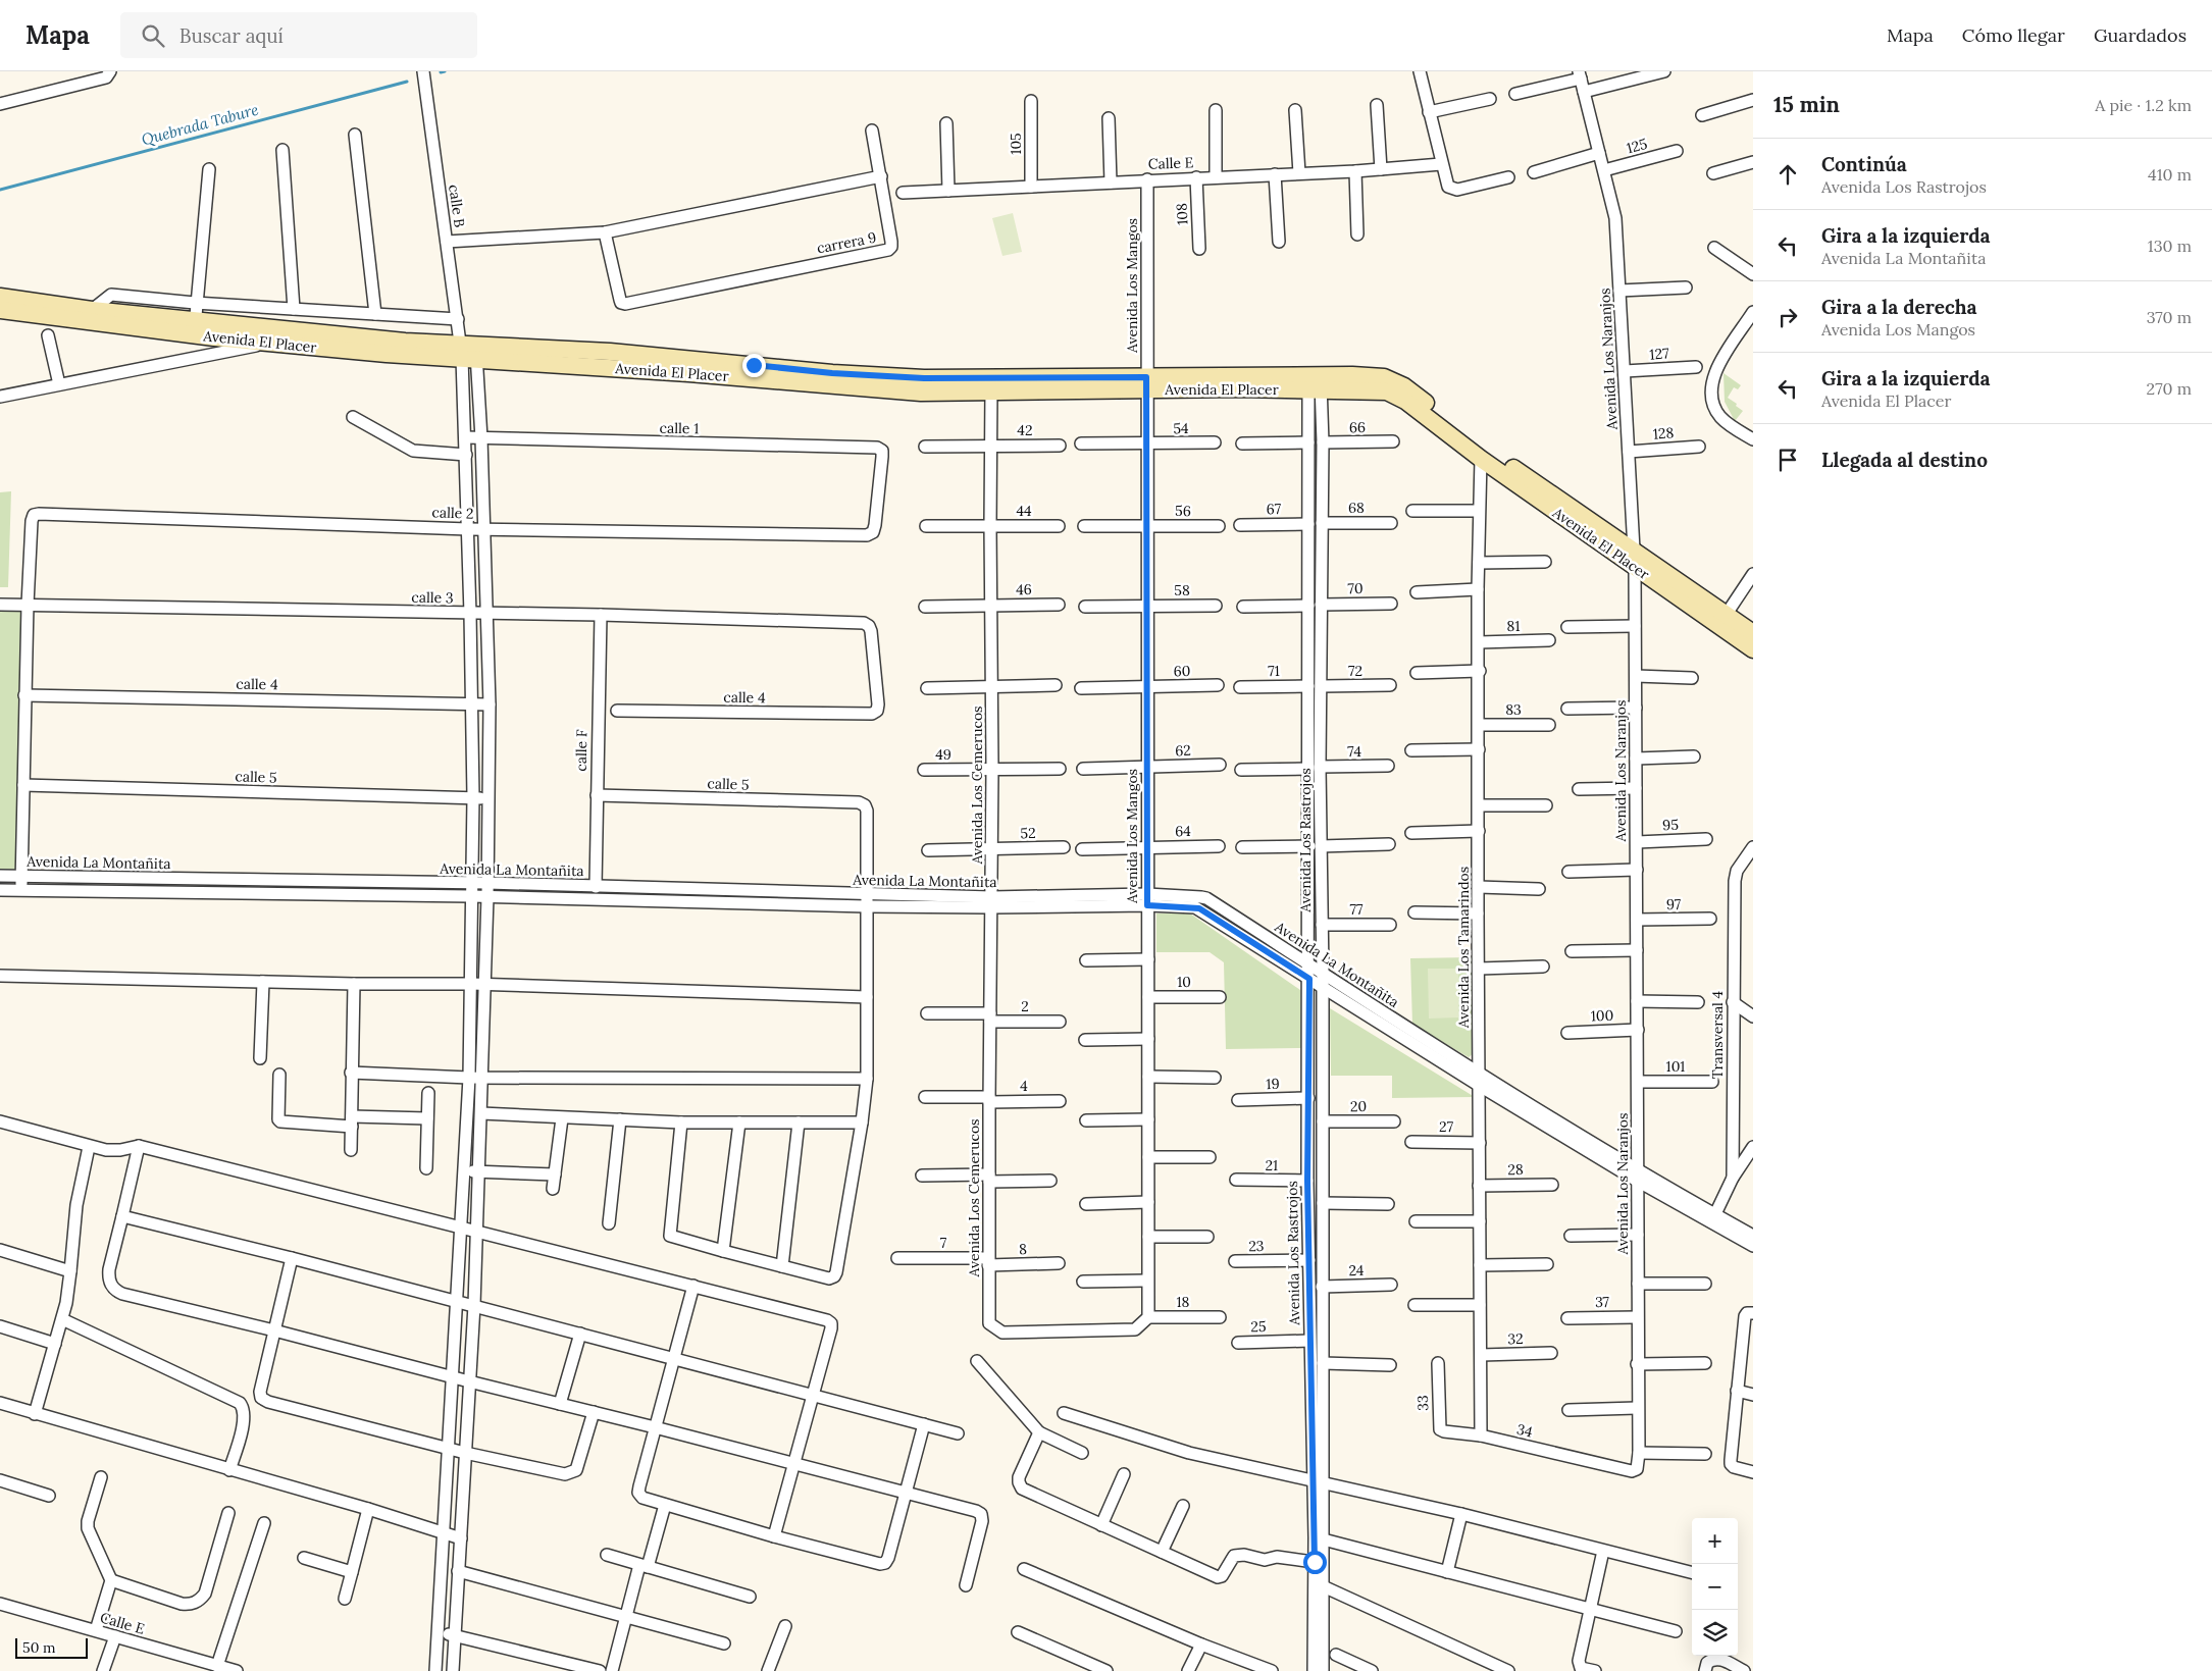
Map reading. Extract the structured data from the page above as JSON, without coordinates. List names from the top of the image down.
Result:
{
  "streets": {
    "street": [
      "105",
      "125",
      "Calle E",
      "calle B",
      "108",
      "carrera 9",
      "Avenida Los Mangos",
      "Avenida El Placer",
      "127",
      "Avenida Los Naranjos",
      "66",
      "calle 1",
      "54",
      "42",
      "128",
      "68",
      "67",
      "44",
      "56",
      "calle 2",
      "70",
      "46",
      "58",
      "calle 3",
      "81",
      "60",
      "71",
      "72",
      "calle 4",
      "83",
      "calle F",
      "62",
      "74",
      "49",
      "calle 5",
      "Avenida Los Cemerucos",
      "95",
      "64",
      "52",
      "Avenida Los Rastrojos",
      "Avenida La Montañita",
      "97",
      "77",
      "Avenida Los Tamarindos",
      "10",
      "2",
      "100",
      "Transversal 4",
      "101",
      "19",
      "4",
      "20",
      "27",
      "21",
      "28",
      "7",
      "23",
      "8",
      "24",
      "18",
      "37",
      "25",
      "32",
      "33",
      "34"
    ]
  },
  "crossings": [
    ["105", "Calle E"],
    ["125", "Avenida Los Naranjos"],
    ["Calle E", "108"],
    ["Calle E", "Avenida Los Mangos"],
    ["calle B", "Avenida El Placer"],
    ["Avenida Los Mangos", "Avenida El Placer"],
    ["Avenida Los Mangos", "54"],
    ["Avenida Los Mangos", "56"],
    ["Avenida Los Mangos", "58"],
    ["Avenida Los Mangos", "60"],
    ["Avenida Los Mangos", "62"],
    ["Avenida Los Mangos", "Avenida Los Cemerucos"],
    ["Avenida Los Mangos", "64"],
    ["Avenida Los Mangos", "Avenida La Montañita"],
    ["Avenida Los Mangos", "10"],
    ["Avenida Los Mangos", "18"],
    ["Avenida El Placer", "Avenida Los Naranjos"],
    ["Avenida El Placer", "Avenida Los Cemerucos"],
    ["Avenida El Placer", "Avenida Los Rastrojos"],
    ["Avenida El Placer", "Avenida Los Tamarindos"],
    ["127", "Avenida Los Naranjos"],
    ["Avenida Los Naranjos", "128"],
    ["Avenida Los Naranjos", "95"],
    ["Avenida Los Naranjos", "Avenida La Montañita"],
    ["Avenida Los Naranjos", "97"],
    ["Avenida Los Naranjos", "100"],
    ["Avenida Los Naranjos", "101"],
    ["Avenida Los Naranjos", "37"],
    ["Avenida Los Naranjos", "34"],
    ["66", "Avenida Los Rastrojos"],
    ["calle 1", "calle 2"],
    ["42", "Avenida Los Cemerucos"],
    ["68", "Avenida Los Rastrojos"],
    ["67", "Avenida Los Rastrojos"],
    ["44", "Avenida Los Cemerucos"],
    ["calle 2", "calle 3"],
    ["70", "Avenida Los Rastrojos"],
    ["46", "Avenida Los Cemerucos"],
    ["calle 3", "calle 4"],
    ["calle 3", "calle F"],
    ["81", "Avenida Los Tamarindos"],
    ["71", "Avenida Los Rastrojos"],
    ["72", "Avenida Los Rastrojos"],
    ["83", "Avenida Los Tamarindos"],
    ["calle F", "calle 5"],
    ["calle F", "Avenida La Montañita"],
    ["74", "Avenida Los Rastrojos"],
    ["49", "Avenida Los Cemerucos"],
    ["calle 5", "Avenida La Montañita"],
    ["Avenida Los Cemerucos", "52"],
    ["Avenida Los Cemerucos", "Avenida La Montañita"],
    ["Avenida Los Cemerucos", "2"],
    ["Avenida Los Cemerucos", "4"],
    ["Avenida Los Cemerucos", "7"],
    ["Avenida Los Cemerucos", "8"],
    ["Avenida Los Cemerucos", "18"],
    ["Avenida Los Rastrojos", "Avenida La Montañita"],
    ["Avenida Los Rastrojos", "77"],
    ["Avenida Los Rastrojos", "19"],
    ["Avenida Los Rastrojos", "20"],
    ["Avenida Los Rastrojos", "21"],
    ["Avenida Los Rastrojos", "23"],
    ["Avenida Los Rastrojos", "24"],
    ["Avenida Los Rastrojos", "25"],
    ["Avenida La Montañita", "Avenida Los Tamarindos"],
    ["Avenida La Montañita", "Transversal 4"],
    ["Avenida Los Tamarindos", "27"],
    ["Avenida Los Tamarindos", "28"],
    ["Avenida Los Tamarindos", "32"],
    ["Avenida Los Tamarindos", "33"],
    ["Avenida Los Tamarindos", "34"],
    ["7", "8"],
    ["33", "34"]
  ],
  "water": ["Quebrada Tabure"],
  "scale_bar": "50 m",
  "page": {
    "header": "Mapa",
    "search": "Buscar aquí",
    "nav": ["Mapa", "Cómo llegar", "Guardados"],
    "heading": ["15 min", "A pie · 1.2 km"],
    "list": [
      ["Continúa", "Avenida Los Rastrojos", "410 m"],
      ["Gira a la izquierda", "Avenida La Montañita", "130 m"],
      ["Gira a la derecha", "Avenida Los Mangos", "370 m"],
      ["Gira a la izquierda", "Avenida El Placer", "270 m"],
      "Llegada al destino"
    ],
    "map_buttons": ["+", "−"],
    "scale": "50 m"
  }
}
